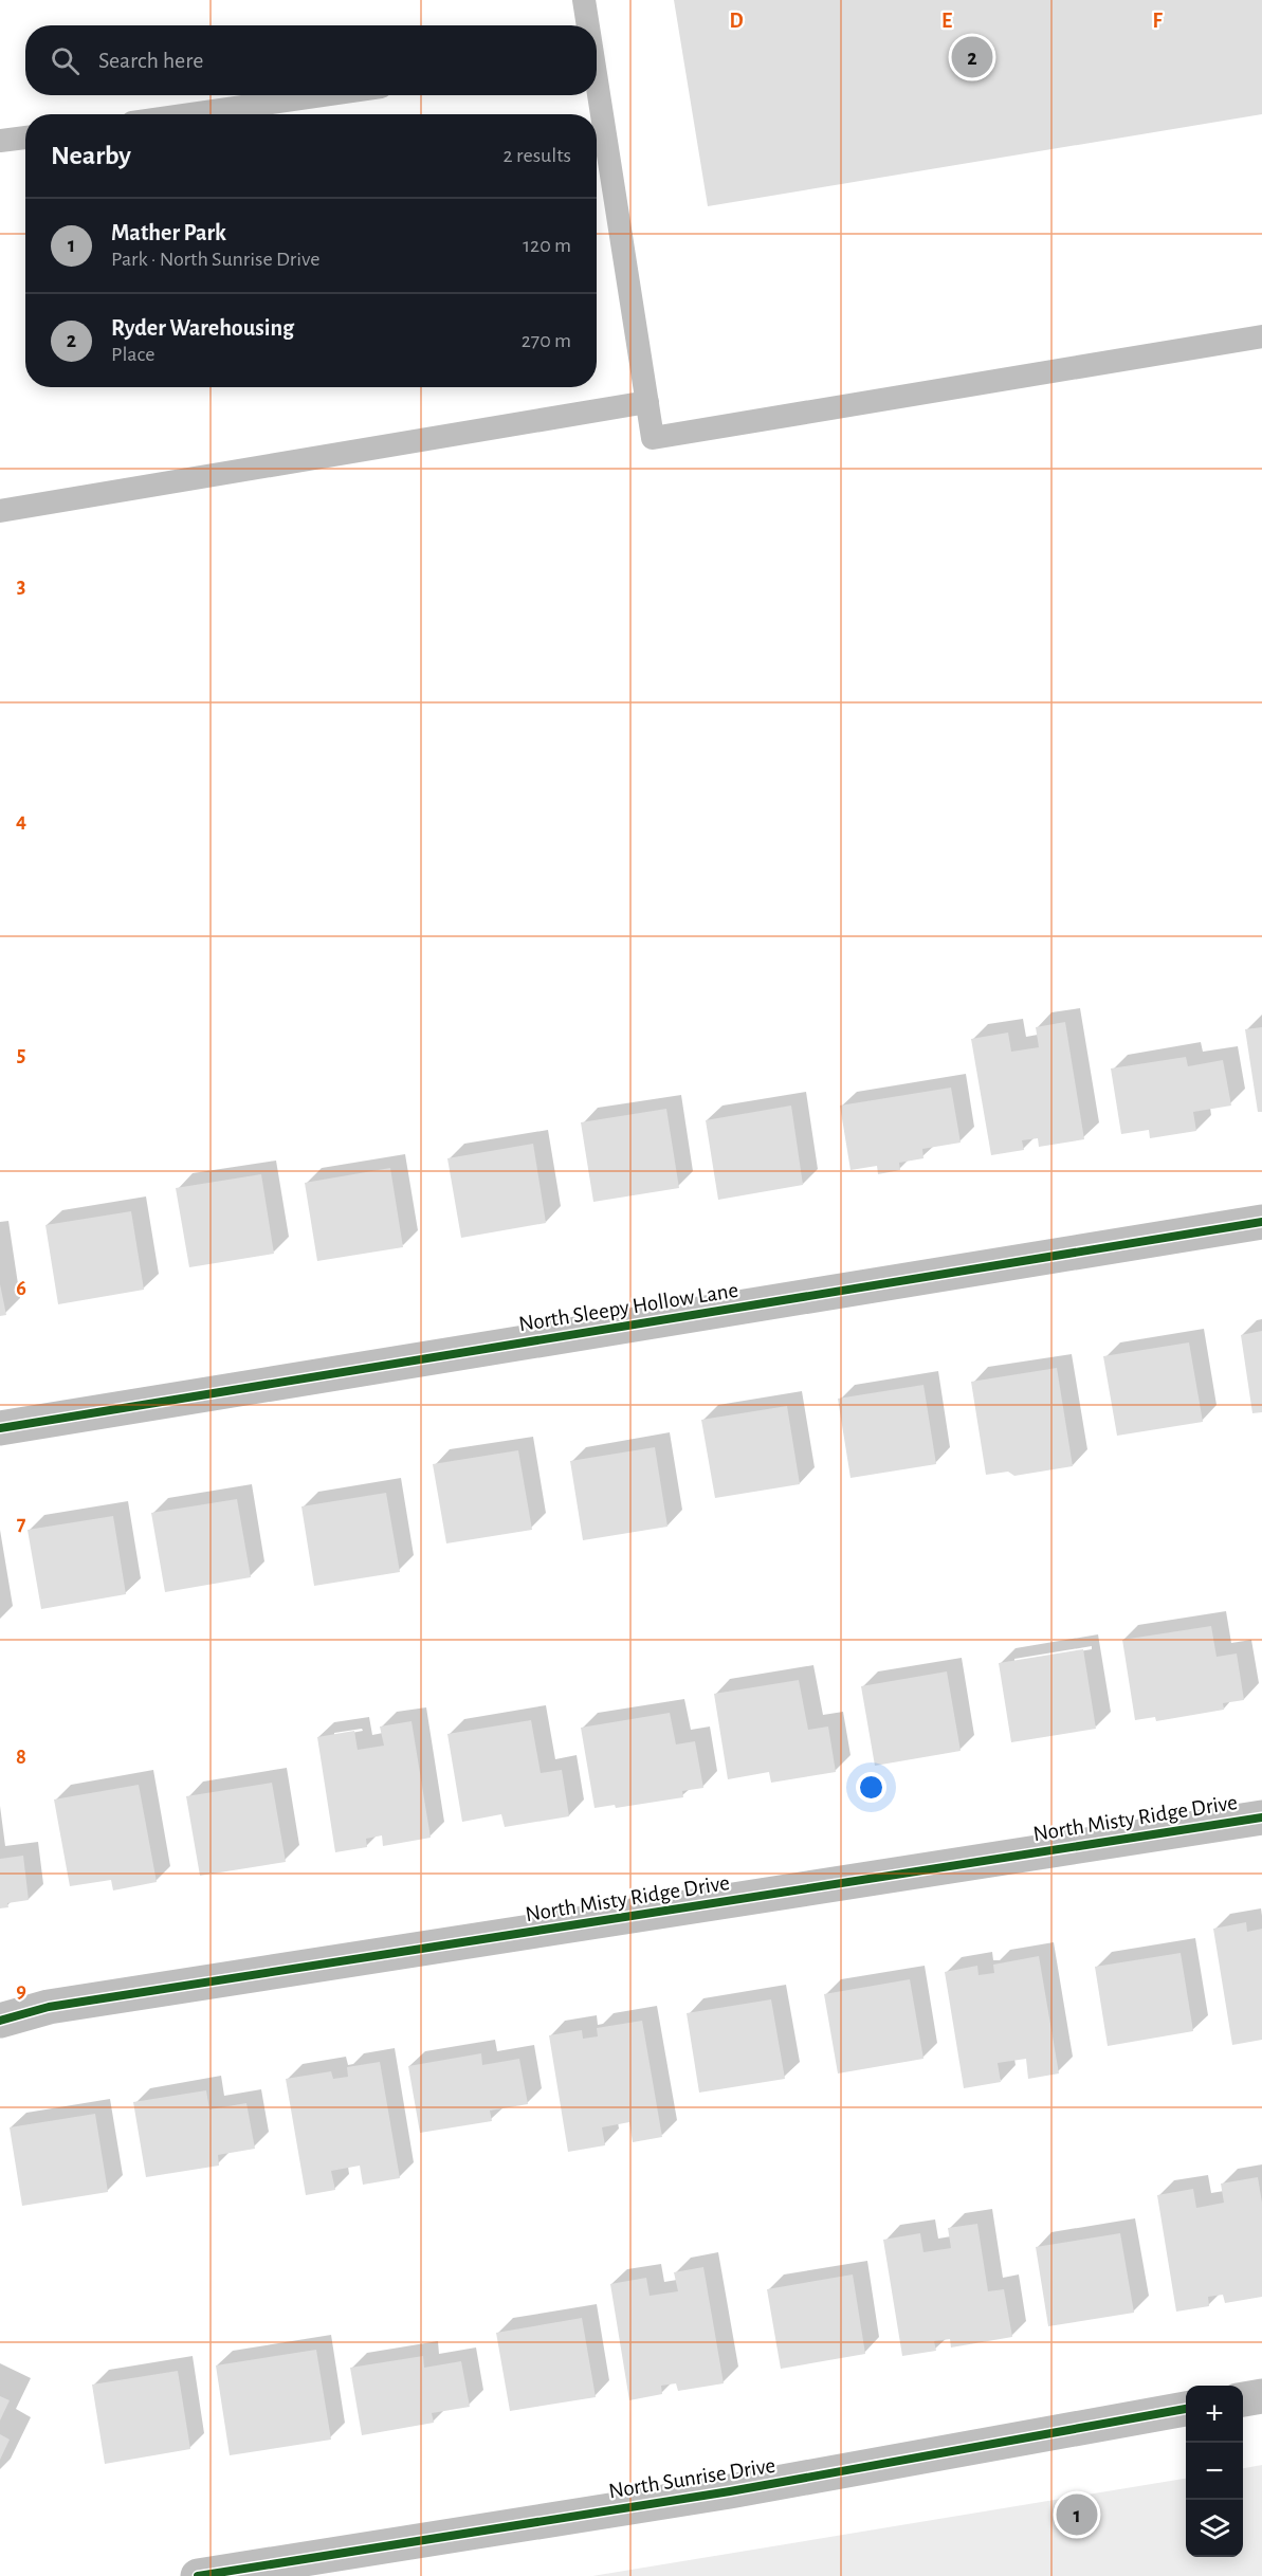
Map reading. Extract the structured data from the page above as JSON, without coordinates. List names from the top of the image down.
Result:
{
  "streets": {
    "street": ["North Sleepy Hollow Lane", "North Misty Ridge Drive", "North Sunrise Drive"]
  },
  "page": {
    "search": "Search here",
    "pins": ["2", "1"],
    "heading": ["Nearby", "2 results"],
    "list": [
      {
        "mark": "1",
        "name": "Mather Park",
        "note": "Park · North Sunrise Drive",
        "value": "120 m"
      },
      {
        "mark": "2",
        "name": "Ryder Warehousing",
        "note": "Place",
        "value": "270 m"
      }
    ],
    "map_buttons": ["+", "−"]
  },
  "grid": {
    "columns": ["D", "E", "F"],
    "rows": [
      "3",
      "4",
      "5",
      "6",
      "7",
      "8",
      "9"
    ]
  }
}
